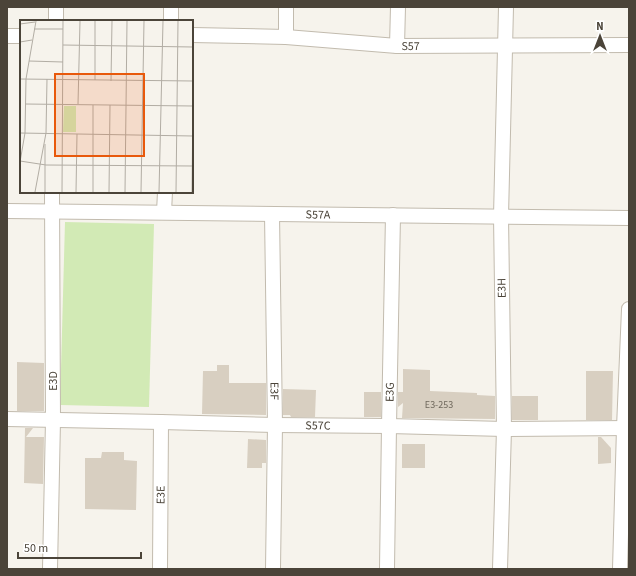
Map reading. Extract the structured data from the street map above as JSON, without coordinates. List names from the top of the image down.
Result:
{
  "streets": {
    "street": [
      "S57",
      "S57A",
      "E3H",
      "E3D",
      "E3F",
      "E3G",
      "S57C",
      "E3E"
    ]
  },
  "crossings": [
    ["S57", "E3H"],
    ["S57A", "E3H"],
    ["S57A", "E3D"],
    ["S57A", "E3F"],
    ["S57A", "E3G"],
    ["E3H", "S57C"],
    ["E3D", "S57C"],
    ["E3F", "S57C"],
    ["E3G", "S57C"],
    ["S57C", "E3E"]
  ],
  "house_numbers": ["E3-253"],
  "scale_bar": "50 m",
  "north": "top"
}
